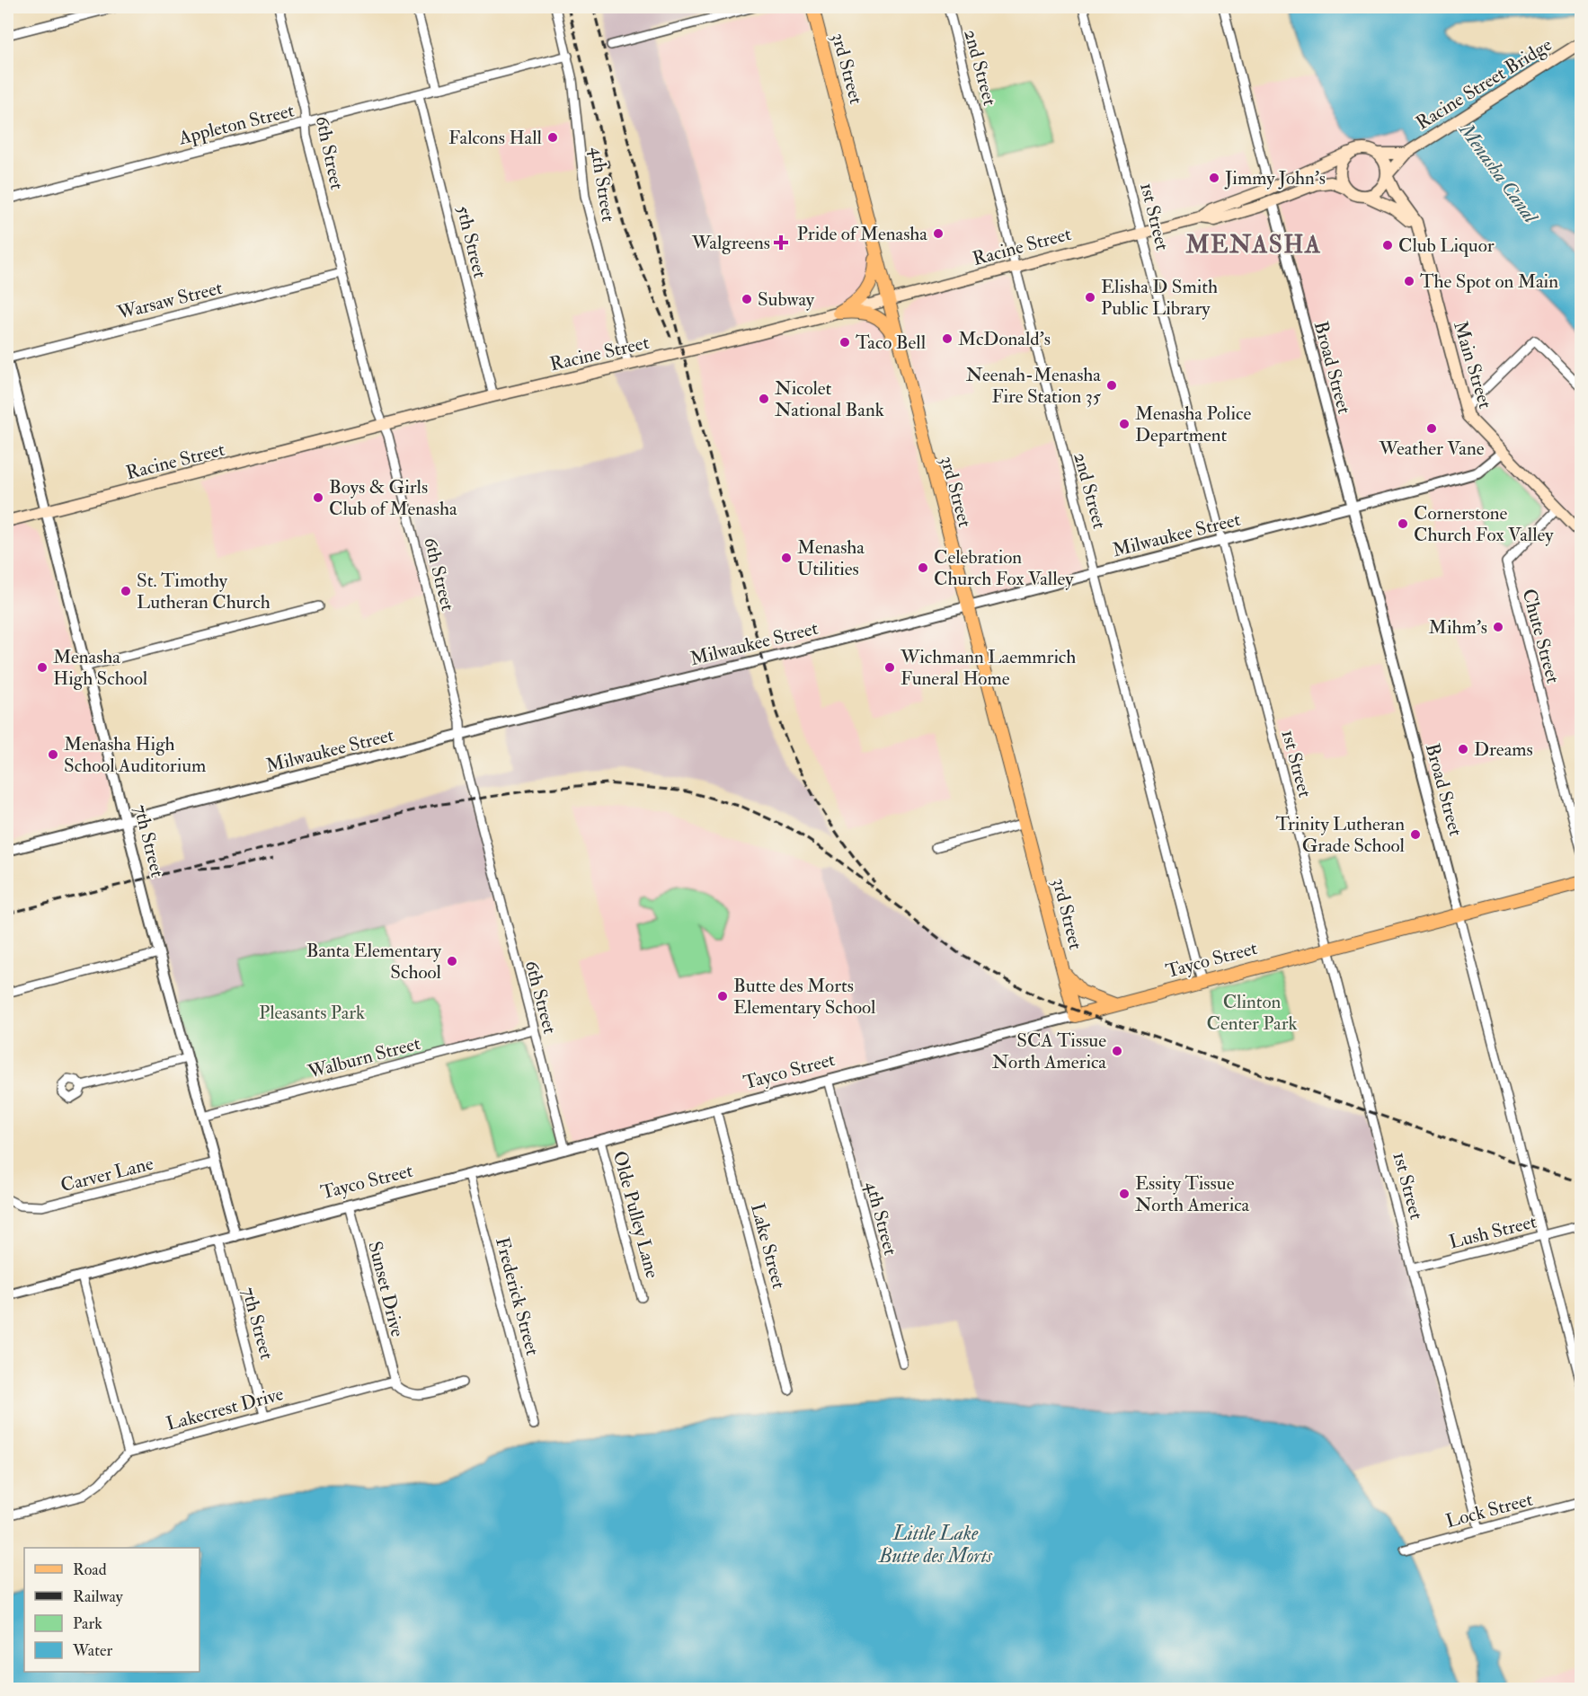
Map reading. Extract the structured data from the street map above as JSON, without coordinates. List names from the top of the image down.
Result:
{
  "streets": {
    "main road": [
      "3rd Street",
      "Racine Street Bridge",
      "Racine Street",
      "Main Street",
      "Tayco Street"
    ],
    "street": [
      "2nd Street",
      "Appleton Street",
      "6th Street",
      "4th Street",
      "1st Street",
      "5th Street",
      "Warsaw Street",
      "Broad Street",
      "Milwaukee Street",
      "Chute Street",
      "7th Street",
      "Walburn Street",
      "Carver Lane",
      "Olde Pulley Lane",
      "Lush Street",
      "Lake Street",
      "Sunset Drive",
      "Frederick Street",
      "Lakecrest Drive",
      "Lock Street"
    ]
  },
  "crossings": [
    ["2nd Street", "Racine Street"],
    ["2nd Street", "Milwaukee Street"],
    ["2nd Street", "Tayco Street"],
    ["3rd Street", "Racine Street"],
    ["3rd Street", "Milwaukee Street"],
    ["3rd Street", "Tayco Street"],
    ["Racine Street Bridge", "Racine Street"],
    ["Racine Street Bridge", "Main Street"],
    ["Appleton Street", "6th Street"],
    ["Appleton Street", "4th Street"],
    ["Appleton Street", "5th Street"],
    ["6th Street", "Racine Street"],
    ["6th Street", "Warsaw Street"],
    ["6th Street", "Milwaukee Street"],
    ["6th Street", "Tayco Street"],
    ["6th Street", "Walburn Street"],
    ["4th Street", "Racine Street"],
    ["4th Street", "Tayco Street"],
    ["1st Street", "Racine Street"],
    ["1st Street", "Milwaukee Street"],
    ["1st Street", "Tayco Street"],
    ["1st Street", "Lush Street"],
    ["1st Street", "Lock Street"],
    ["5th Street", "Racine Street"],
    ["Racine Street", "Main Street"],
    ["Racine Street", "Broad Street"],
    ["Racine Street", "7th Street"],
    ["Warsaw Street", "7th Street"],
    ["Main Street", "Milwaukee Street"],
    ["Main Street", "Chute Street"],
    ["Broad Street", "Milwaukee Street"],
    ["Broad Street", "Tayco Street"],
    ["Broad Street", "Lush Street"],
    ["Milwaukee Street", "7th Street"],
    ["7th Street", "Tayco Street"],
    ["7th Street", "Walburn Street"],
    ["7th Street", "Carver Lane"],
    ["7th Street", "Lakecrest Drive"],
    ["Tayco Street", "Olde Pulley Lane"],
    ["Tayco Street", "Lake Street"],
    ["Tayco Street", "Sunset Drive"],
    ["Tayco Street", "Frederick Street"],
    ["Sunset Drive", "Lakecrest Drive"]
  ],
  "districts": ["MENASHA"],
  "water": ["Menasha Canal", "Little Lake Butte des Morts"],
  "parks": ["Clinton Center Park", "Pleasants Park"],
  "places": {
    "other": [
      "Falcons Hall",
      "Jimmy John's",
      "Pride of Menasha",
      "Club Liquor",
      "The Spot on Main",
      "Elisha D Smith Public Library",
      "Subway",
      "McDonald's",
      "Taco Bell",
      "Neenah-Menasha Fire Station 35",
      "Nicolet National Bank",
      "Menasha Police Department",
      "Weather Vane",
      "Boys & Girls Club of Menasha",
      "Cornerstone Church Fox Valley",
      "Menasha Utilities",
      "Celebration Church Fox Valley",
      "St. Timothy Lutheran Church",
      "Mihm's",
      "Menasha High School",
      "Wichmann Laemmrich Funeral Home",
      "Dreams",
      "Menasha High School Auditorium",
      "Trinity Lutheran Grade School",
      "Banta Elementary School",
      "Butte des Morts Elementary School",
      "SCA Tissue North America",
      "Essity Tissue North America"
    ],
    "health": ["Walgreens"]
  },
  "legend": [
    "Road",
    "Railway",
    "Park",
    "Water"
  ]
}
